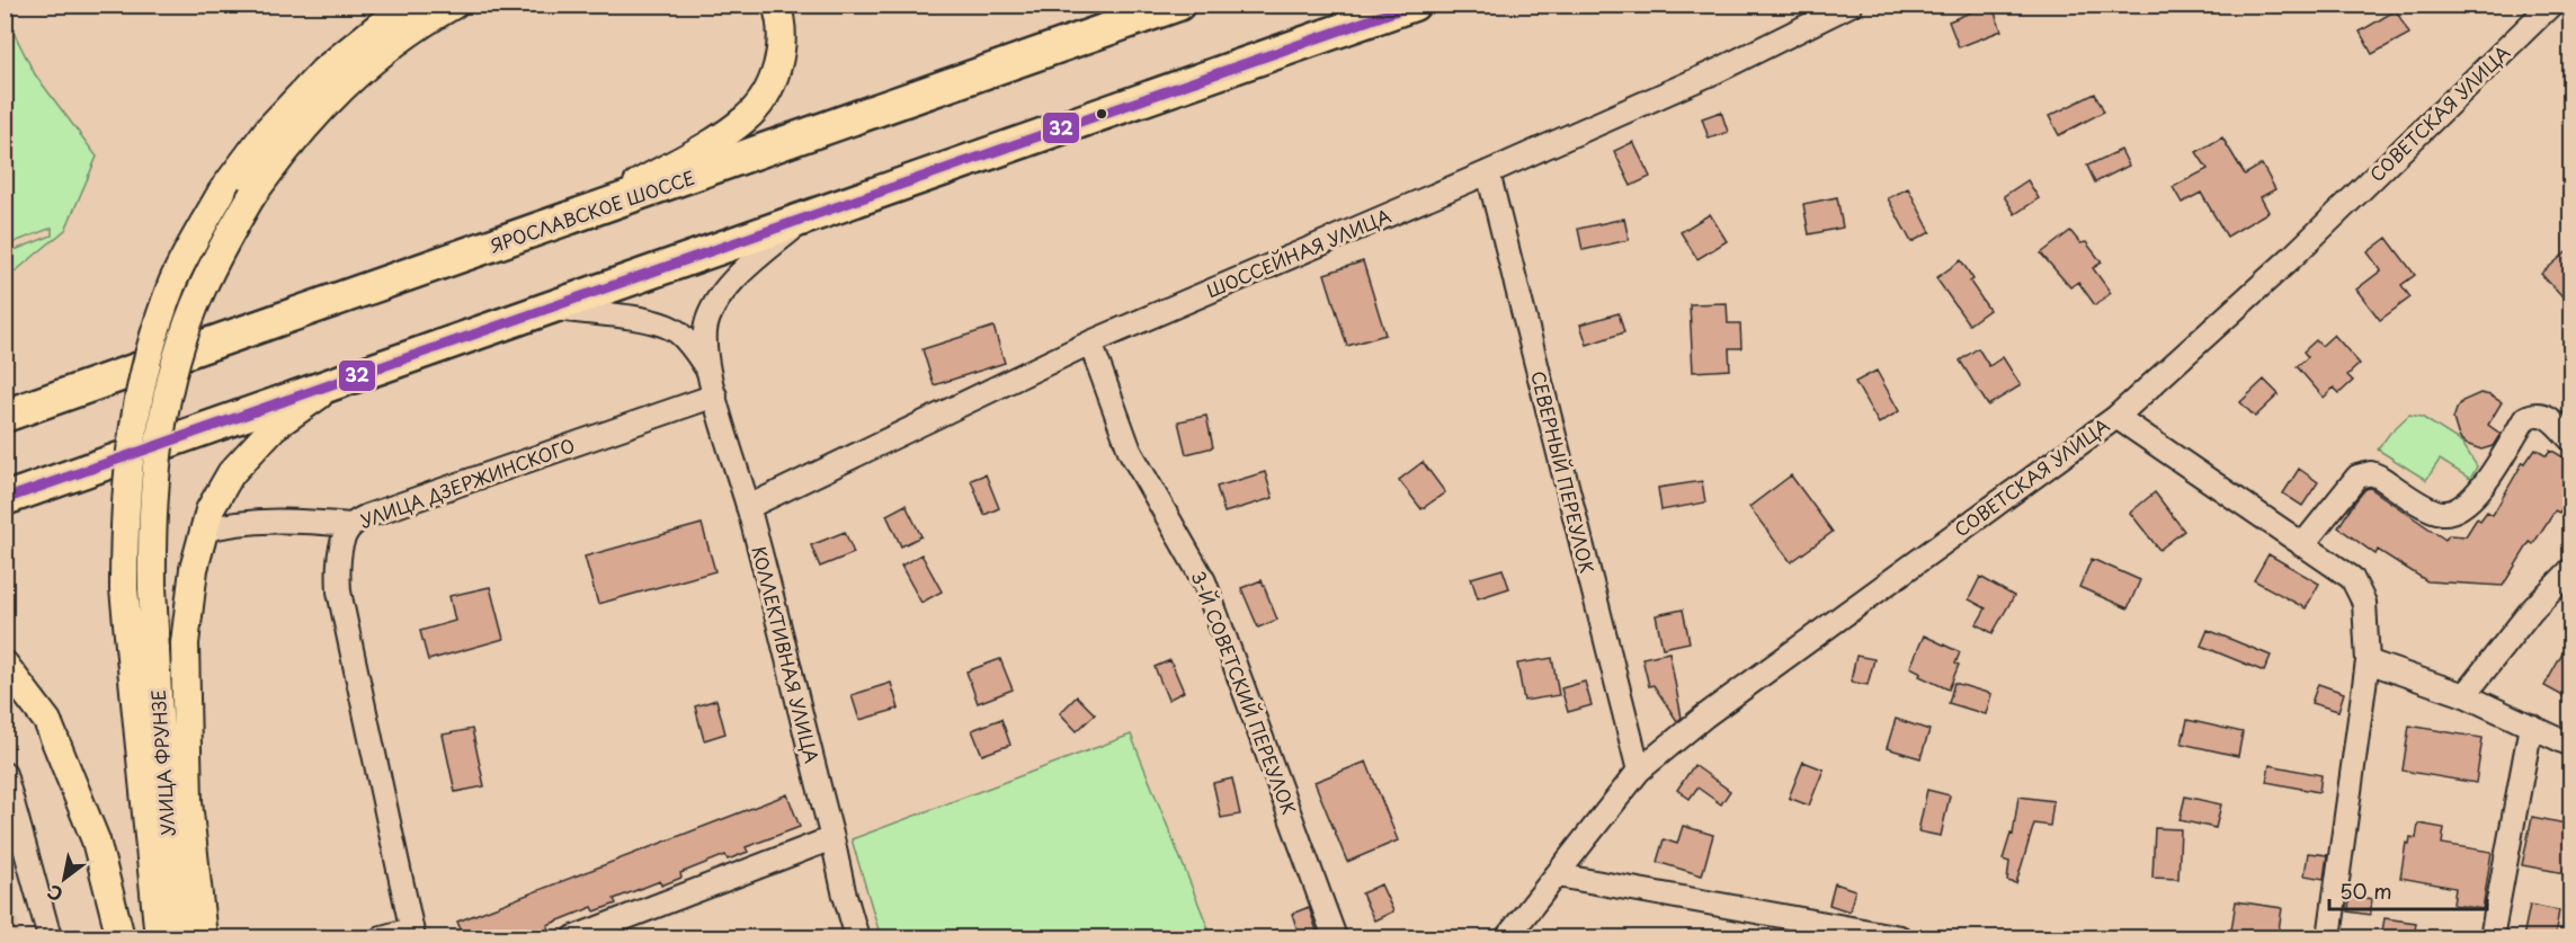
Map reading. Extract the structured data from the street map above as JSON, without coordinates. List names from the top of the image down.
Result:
{
  "streets": {
    "highway": ["ЯРОСЛАВСКОЕ ШОССЕ"],
    "main road": ["УЛИЦА ФРУНЗЕ"],
    "street": [
      "СОВЕТСКАЯ УЛИЦА",
      "ШОССЕЙНАЯ УЛИЦА",
      "СЕВЕРНЫЙ ПЕРЕУЛОК",
      "УЛИЦА ДЗЕРЖИНСКОГО",
      "КОЛЛЕКТИВНАЯ УЛИЦА",
      "3-Й СОВЕТСКИЙ ПЕРЕУЛОК"
    ]
  },
  "crossings": [
    ["СОВЕТСКАЯ УЛИЦА", "СЕВЕРНЫЙ ПЕРЕУЛОК"],
    ["ШОССЕЙНАЯ УЛИЦА", "СЕВЕРНЫЙ ПЕРЕУЛОК"],
    ["ШОССЕЙНАЯ УЛИЦА", "КОЛЛЕКТИВНАЯ УЛИЦА"],
    ["ШОССЕЙНАЯ УЛИЦА", "3-Й СОВЕТСКИЙ ПЕРЕУЛОК"],
    ["УЛИЦА ДЗЕРЖИНСКОГО", "КОЛЛЕКТИВНАЯ УЛИЦА"]
  ],
  "lines": ["transit line 32"],
  "scale_bar": "50 m",
  "north": "bottom left"
}
